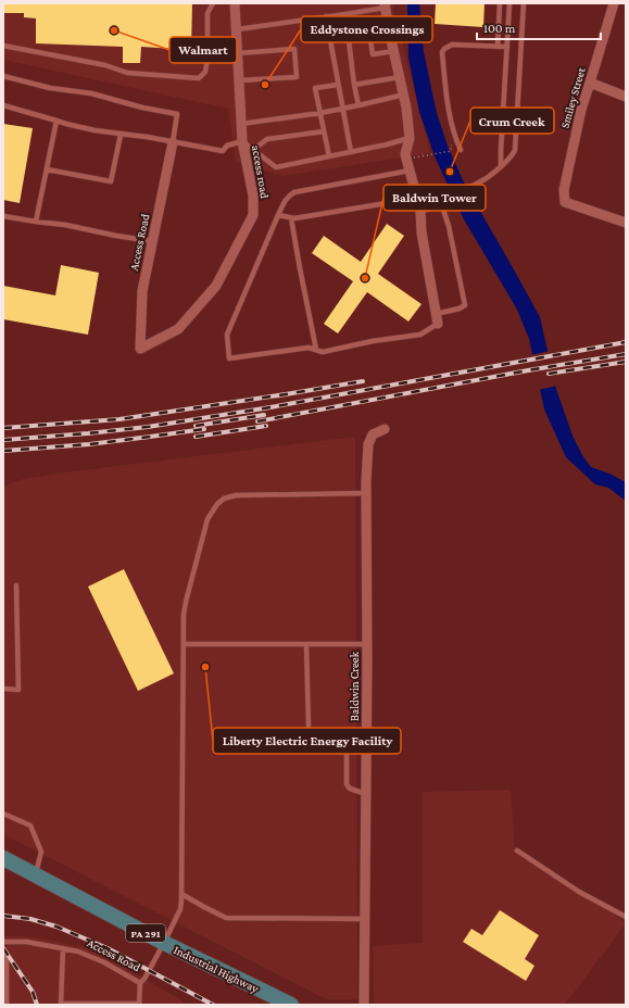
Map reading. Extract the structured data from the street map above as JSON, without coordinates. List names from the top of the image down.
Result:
{
  "streets": {
    "main road": ["PA 291", "Industrial Highway"],
    "street": [
      "Smiley Street",
      "access road",
      "Access Road",
      "Baldwin Creek"
    ]
  },
  "crossings": [
    ["access road", "Access Road"],
    ["Access Road", "Baldwin Creek"],
    ["Access Road", "Industrial Highway"]
  ],
  "places": [
    "Walmart",
    "Eddystone Crossings",
    "Crum Creek",
    "Baldwin Tower",
    "Liberty Electric Energy Facility"
  ],
  "scale_bar": "100 m"
}
